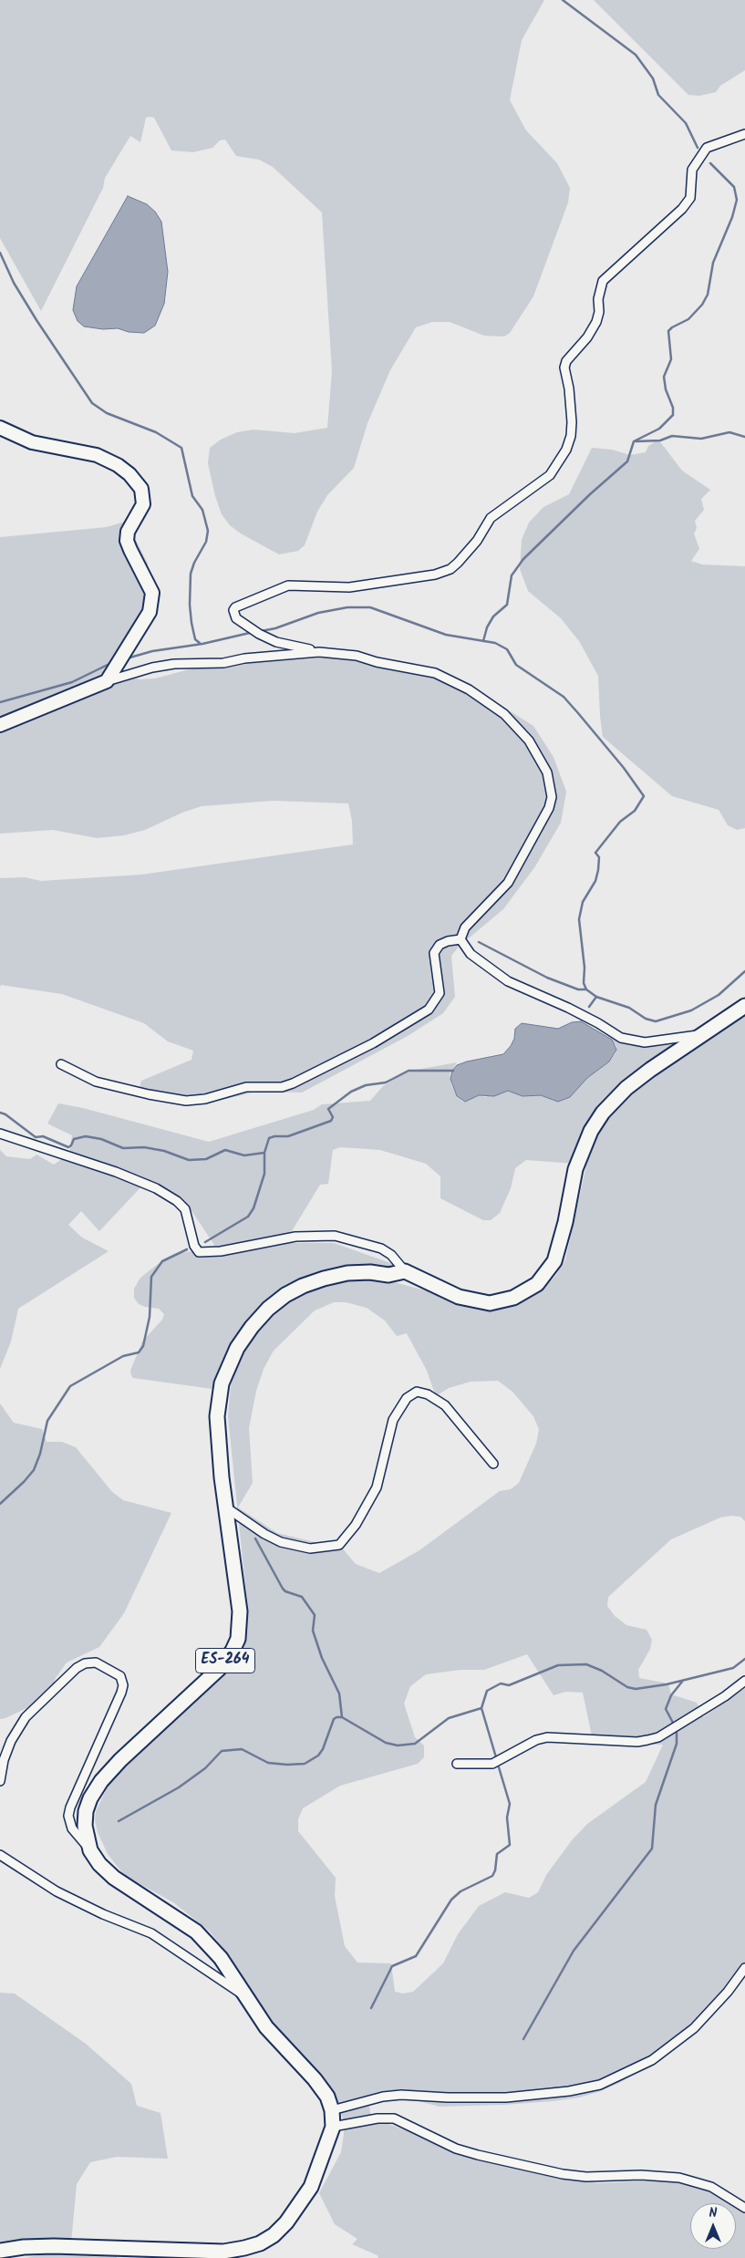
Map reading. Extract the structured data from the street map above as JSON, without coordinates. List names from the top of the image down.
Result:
{
  "streets": {
    "main road": ["ES-264"]
  },
  "north": "top"
}
